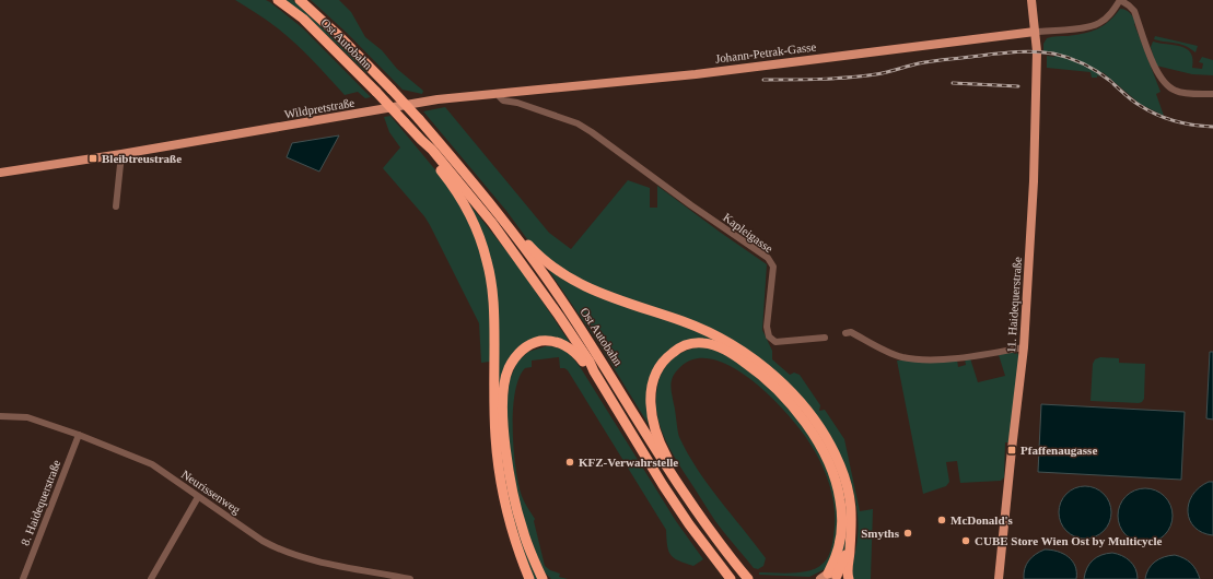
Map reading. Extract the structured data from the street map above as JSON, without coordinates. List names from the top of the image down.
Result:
{
  "streets": {
    "highway": ["Ost Autobahn"],
    "main road": ["Johann-Petrak-Gasse", "Wildpretstraße", "11. Haidequerstraße"],
    "street": ["Kapleigasse", "Neurissenweg", "8. Haidequerstraße"]
  },
  "crossings": [
    ["Johann-Petrak-Gasse", "Wildpretstraße"],
    ["Johann-Petrak-Gasse", "Kapleigasse"],
    ["Johann-Petrak-Gasse", "11. Haidequerstraße"],
    ["Wildpretstraße", "Kapleigasse"],
    ["Neurissenweg", "8. Haidequerstraße"]
  ],
  "places": {
    "transit": ["Bleibtreustraße", "Pfaffenaugasse"],
    "other": [
      "KFZ-Verwahrstelle",
      "McDonald's",
      "Smyths",
      "CUBE Store Wien Ost by Multicycle"
    ]
  }
}
